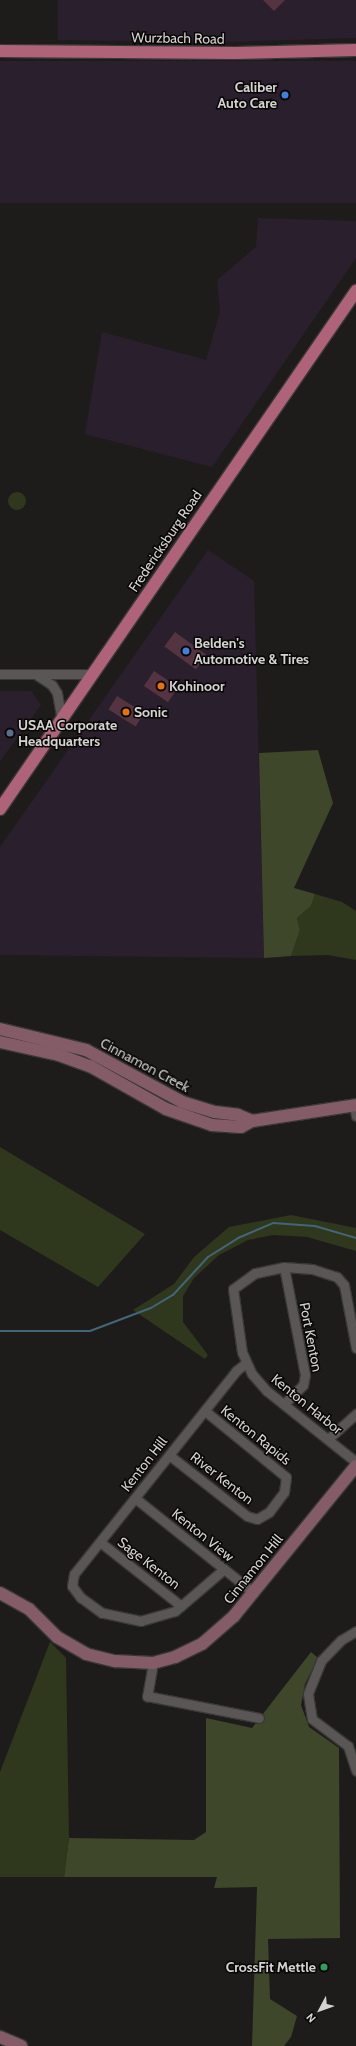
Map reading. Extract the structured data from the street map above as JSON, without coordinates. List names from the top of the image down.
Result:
{
  "streets": {
    "main road": ["Wurzbach Road", "Fredericksburg Road"],
    "street": [
      "Cinnamon Creek",
      "Port Kenton",
      "Kenton Harbor",
      "Kenton Rapids",
      "Kenton Hill",
      "River Kenton",
      "Kenton View",
      "Sage Kenton",
      "Cinnamon Hill"
    ]
  },
  "crossings": [
    ["Port Kenton", "Kenton Harbor"],
    ["Kenton Harbor", "Kenton Hill"],
    ["Kenton Rapids", "Kenton Hill"],
    ["Kenton Rapids", "River Kenton"],
    ["Kenton Hill", "River Kenton"],
    ["Kenton Hill", "Kenton View"],
    ["Kenton Hill", "Sage Kenton"],
    ["Kenton View", "Cinnamon Hill"]
  ],
  "places": [
    "Caliber Auto Care",
    "Belden's Automotive & Tires",
    "Kohinoor",
    "Sonic",
    "USAA Corporate Headquarters",
    "CrossFit Mettle"
  ],
  "north": "bottom left"
}
